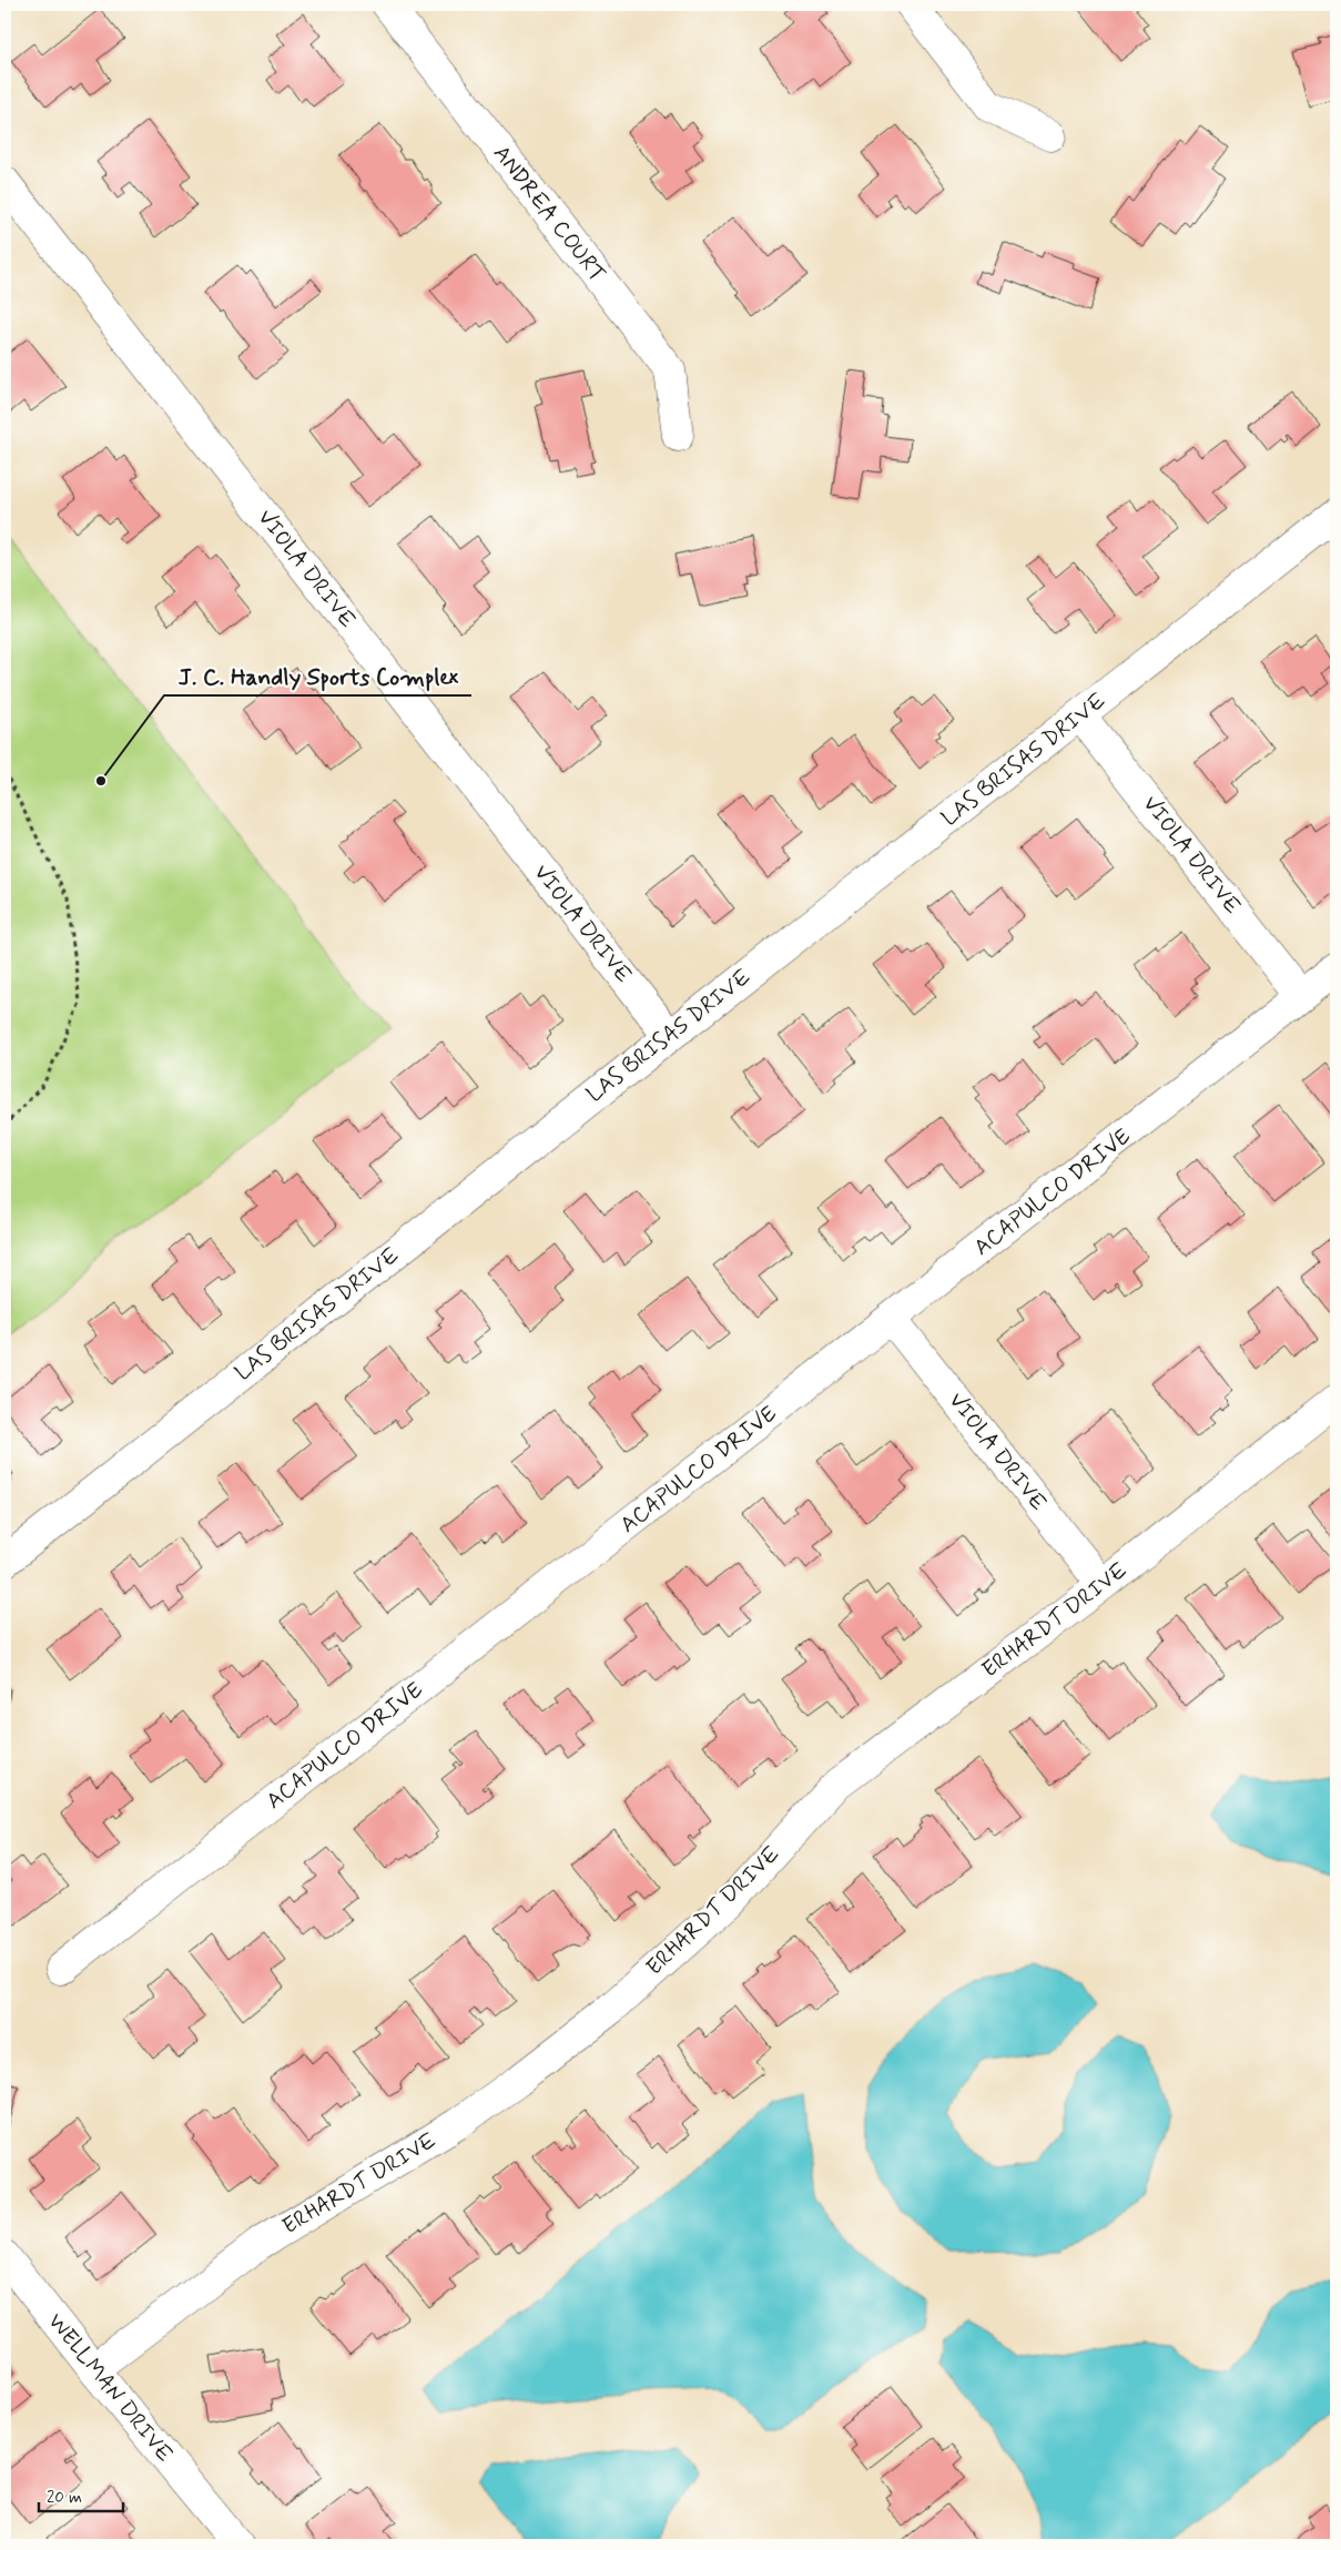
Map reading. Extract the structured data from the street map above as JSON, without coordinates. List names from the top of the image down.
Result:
{
  "streets": {
    "street": [
      "ANDREA COURT",
      "VIOLA DRIVE",
      "LAS BRISAS DRIVE",
      "ACAPULCO DRIVE",
      "ERHARDT DRIVE",
      "WELLMAN DRIVE"
    ]
  },
  "crossings": [
    ["VIOLA DRIVE", "LAS BRISAS DRIVE"],
    ["VIOLA DRIVE", "ACAPULCO DRIVE"],
    ["VIOLA DRIVE", "ERHARDT DRIVE"],
    ["ERHARDT DRIVE", "WELLMAN DRIVE"]
  ],
  "places": ["J. C. Handly Sports Complex"],
  "scale_bar": "20 m"
}
